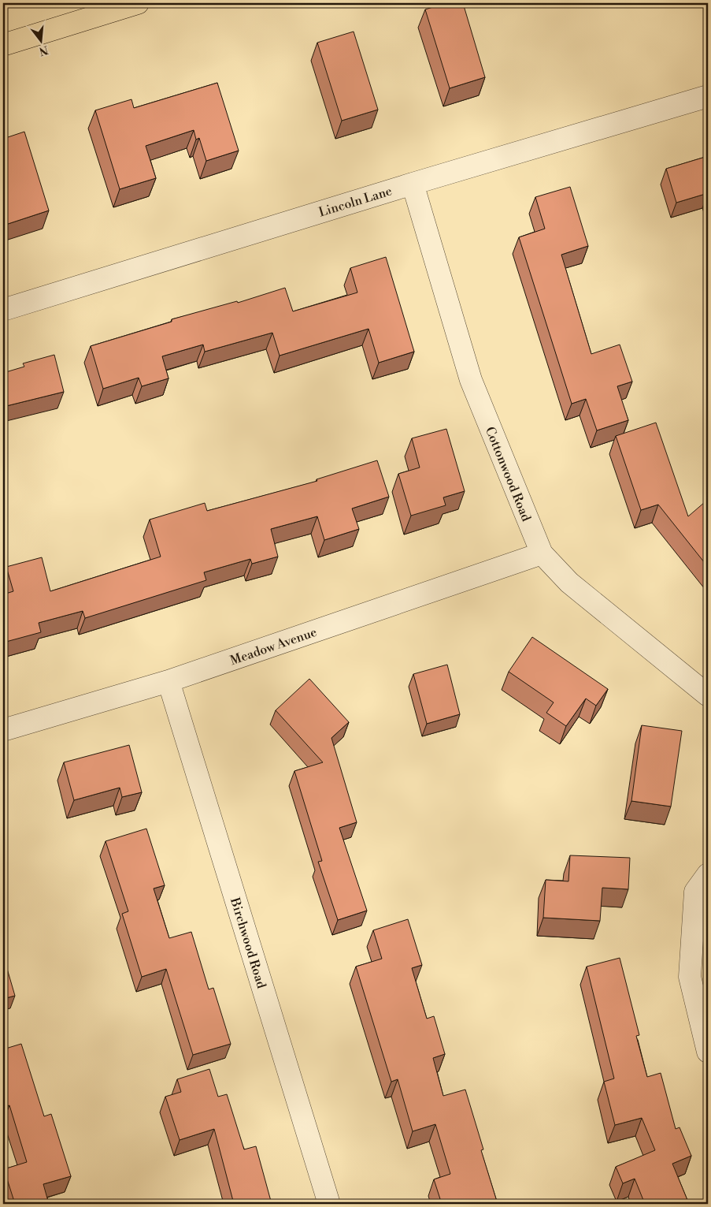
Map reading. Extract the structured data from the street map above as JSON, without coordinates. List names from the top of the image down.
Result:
{
  "streets": {
    "street": [
      "Lincoln Lane",
      "Cottonwood Road",
      "Meadow Avenue",
      "Birchwood Road"
    ]
  },
  "crossings": [
    ["Lincoln Lane", "Cottonwood Road"],
    ["Cottonwood Road", "Meadow Avenue"],
    ["Meadow Avenue", "Birchwood Road"]
  ],
  "north": "bottom"
}
